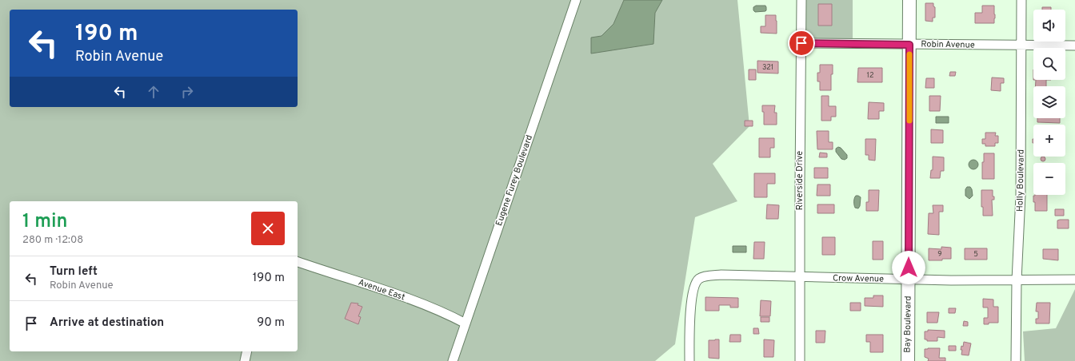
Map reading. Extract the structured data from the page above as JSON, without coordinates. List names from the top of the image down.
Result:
{
  "streets": {
    "street": [
      "Robin Avenue",
      "Eugene Furey Boulevard",
      "Riverside Drive",
      "Holly Boulevard",
      "Crow Avenue",
      "Avenue East",
      "Bay Boulevard"
    ]
  },
  "crossings": [
    ["Robin Avenue", "Riverside Drive"],
    ["Robin Avenue", "Holly Boulevard"],
    ["Robin Avenue", "Bay Boulevard"],
    ["Eugene Furey Boulevard", "Avenue East"],
    ["Riverside Drive", "Crow Avenue"],
    ["Holly Boulevard", "Crow Avenue"],
    ["Crow Avenue", "Bay Boulevard"]
  ],
  "house_numbers": [
    "321",
    "12",
    "9",
    "5"
  ],
  "page": {
    "map_buttons": ["+", "−"],
    "turn": ["190 m", "Robin Avenue"],
    "heading": ["1 min", "280 m · 12:08"],
    "list": [
      {
        "name": "Turn left",
        "note": "Robin Avenue",
        "value": "190 m"
      },
      {
        "name": "Arrive at destination",
        "value": "90 m"
      }
    ]
  }
}
